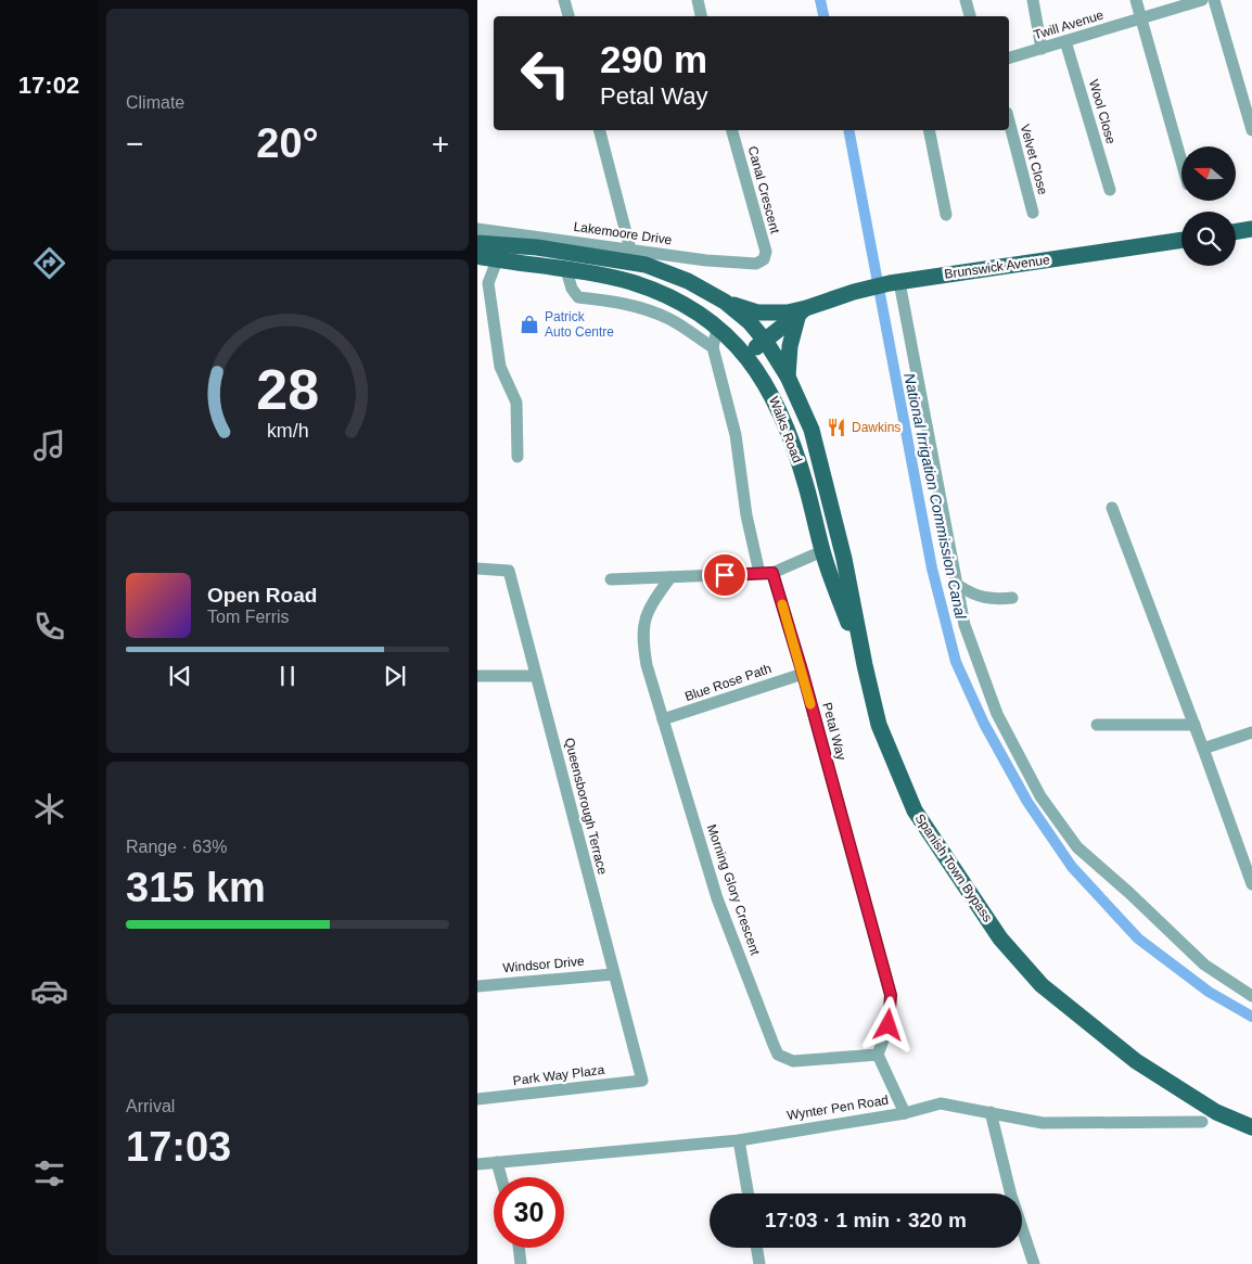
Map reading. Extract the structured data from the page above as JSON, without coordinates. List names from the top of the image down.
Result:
{
  "streets": {
    "main road": ["Brunswick Avenue", "Walks Road", "Spanish Town Bypass"],
    "street": [
      "Twill Avenue",
      "Wool Close",
      "Velvet Close",
      "Canal Crescent",
      "Lakemoore Drive",
      "Blue Rose Path",
      "Petal Way",
      "Queensborough Terrace",
      "Morning Glory Crescent",
      "Windsor Drive",
      "Park Way Plaza",
      "Wynter Pen Road"
    ]
  },
  "crossings": [
    ["Twill Avenue", "Wool Close"],
    ["Canal Crescent", "Lakemoore Drive"],
    ["Brunswick Avenue", "Walks Road"],
    ["Brunswick Avenue", "Spanish Town Bypass"],
    ["Walks Road", "Spanish Town Bypass"],
    ["Blue Rose Path", "Petal Way"],
    ["Blue Rose Path", "Morning Glory Crescent"],
    ["Petal Way", "Morning Glory Crescent"],
    ["Queensborough Terrace", "Windsor Drive"],
    ["Queensborough Terrace", "Park Way Plaza"]
  ],
  "water": ["National Irrigation Commission Canal"],
  "places": {
    "shop": ["Patrick Auto Centre"],
    "restaurant": ["Dawkins"]
  },
  "north": "left",
  "page": {
    "tabs": "17:02",
    "tile": [
      "Climate",
      ["Range · 63%", "315 km"],
      ["Arrival", "17:03"]
    ],
    "turn": ["290 m", "Petal Way"],
    "heat": ["−", "20°", "+"],
    "song": ["Open Road", "Tom Ferris"],
    "limit": "30",
    "trip": "17:03 · 1 min · 320 m",
    "gauge": ["28", "km/h"]
  }
}
